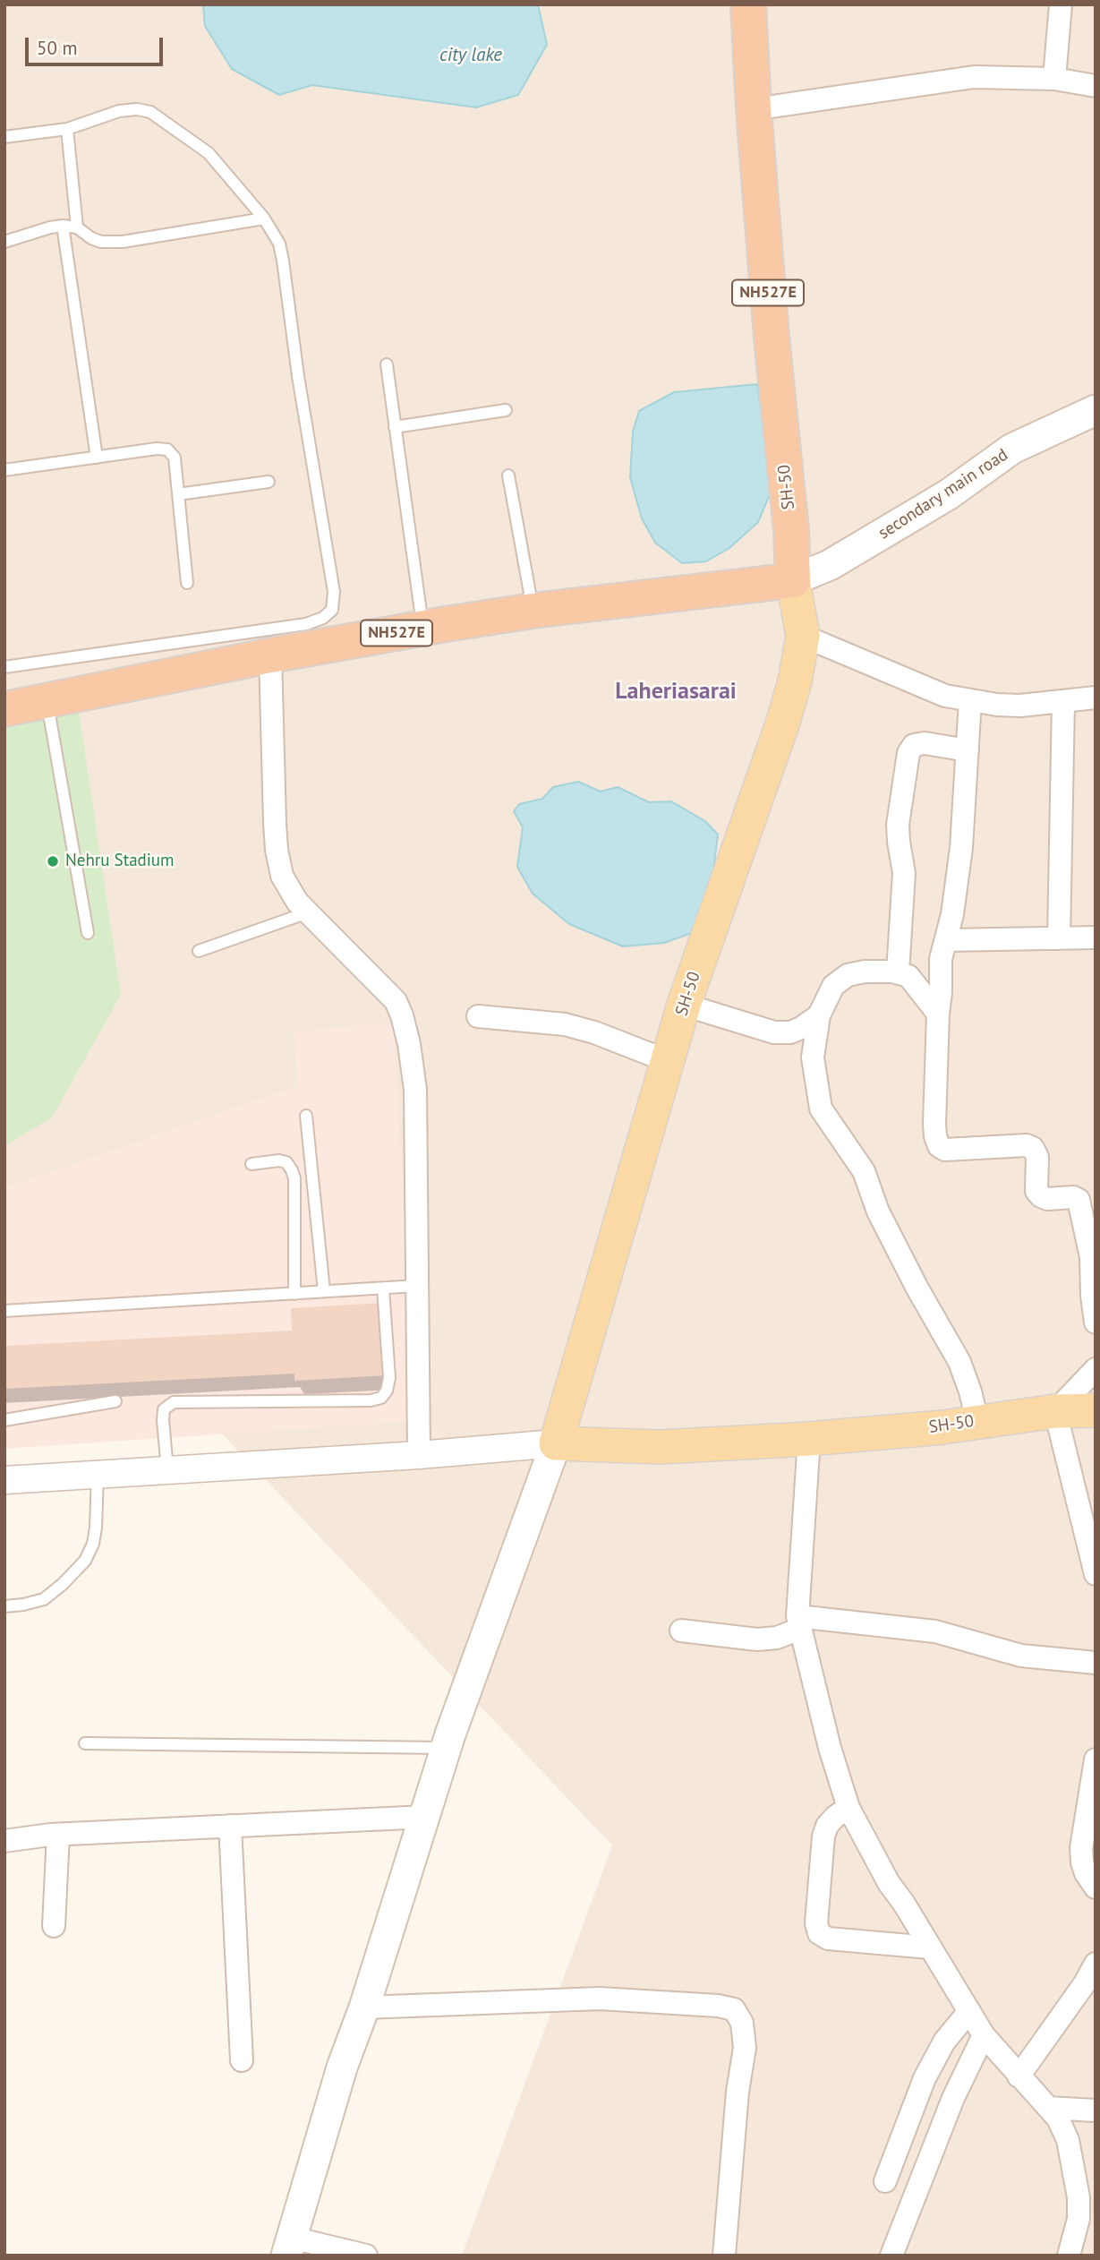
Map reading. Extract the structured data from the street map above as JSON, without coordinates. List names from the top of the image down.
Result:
{
  "streets": {
    "highway": ["NH527E", "SH-50"],
    "main road": ["secondary main road"]
  },
  "crossings": [
    ["NH527E", "SH-50"],
    ["NH527E", "secondary main road"],
    ["SH-50", "secondary main road"]
  ],
  "districts": ["Laheriasarai"],
  "water": ["city lake"],
  "places": ["Nehru Stadium"],
  "scale_bar": "50 m"
}
